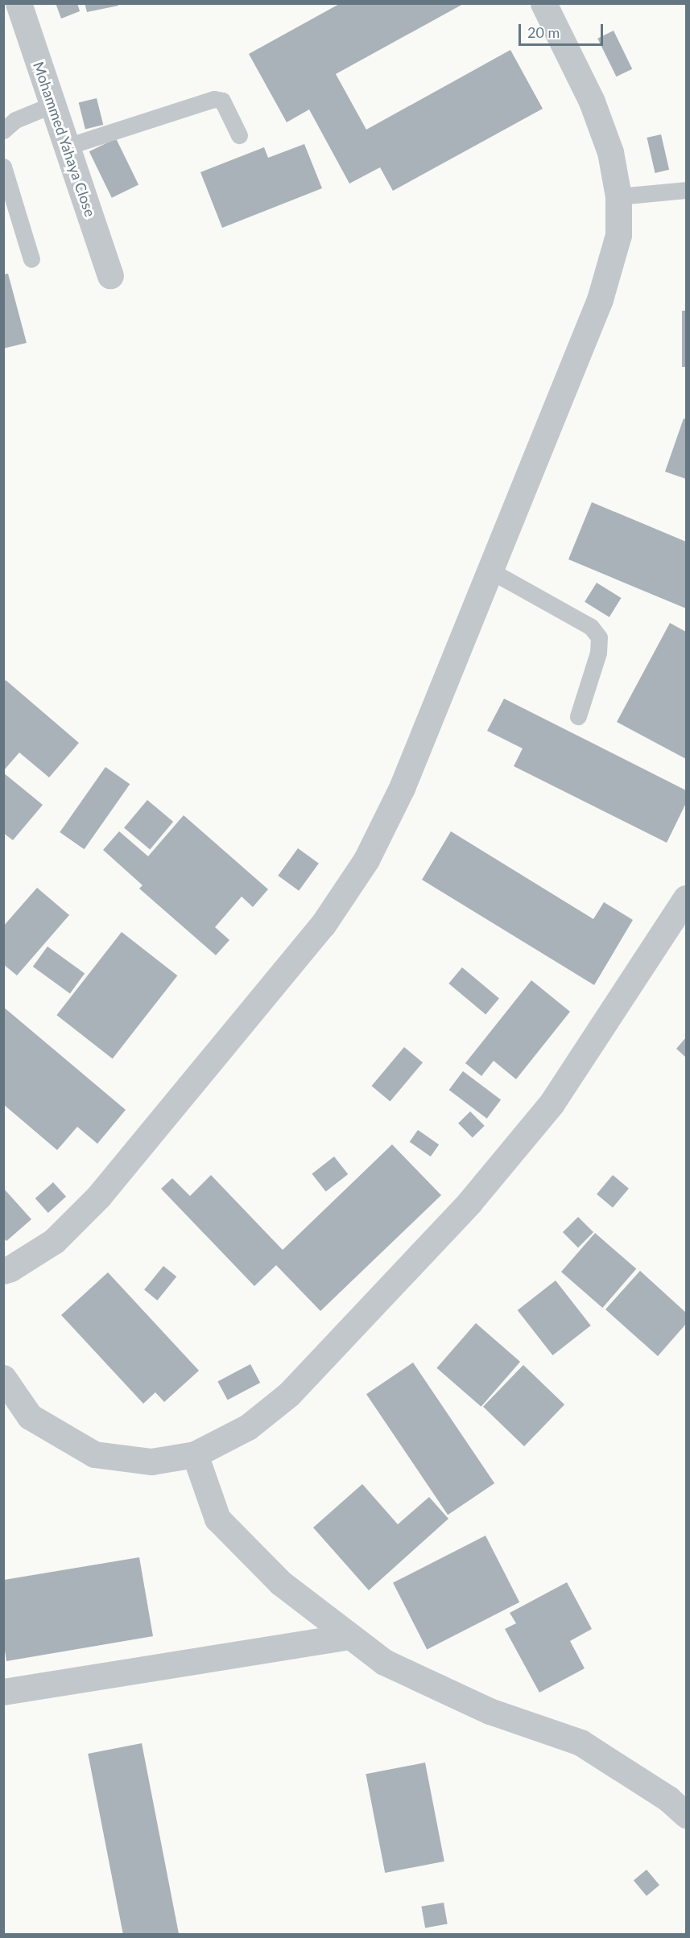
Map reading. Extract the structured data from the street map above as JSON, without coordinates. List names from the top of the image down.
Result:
{
  "streets": {
    "street": ["Mohammed Yahaya Close"]
  },
  "scale_bar": "20 m"
}
